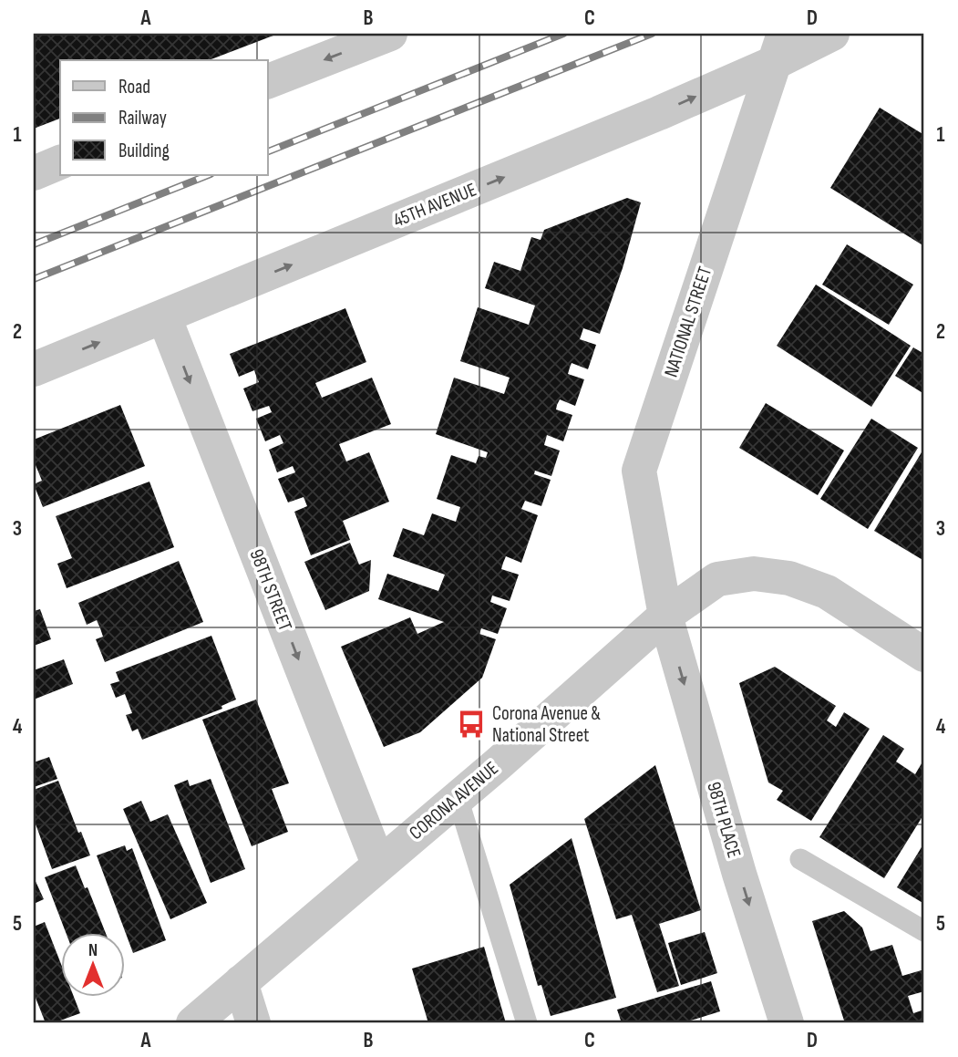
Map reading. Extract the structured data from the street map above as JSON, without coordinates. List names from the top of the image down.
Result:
{
  "streets": {
    "street": [
      "45TH AVENUE",
      "NATIONAL STREET",
      "98TH STREET",
      "CORONA AVENUE",
      "98TH PLACE"
    ]
  },
  "crossings": [
    ["45TH AVENUE", "NATIONAL STREET"],
    ["45TH AVENUE", "98TH STREET"],
    ["NATIONAL STREET", "CORONA AVENUE"],
    ["NATIONAL STREET", "98TH PLACE"],
    ["98TH STREET", "CORONA AVENUE"],
    ["CORONA AVENUE", "98TH PLACE"]
  ],
  "one_way": ["45TH AVENUE", "98TH STREET", "98TH PLACE"],
  "places": {
    "bus stop": ["Corona Avenue & National Street"]
  },
  "legend": ["Road", "Railway", "Building"],
  "north": "top",
  "grid": {
    "columns": [
      "A",
      "B",
      "C",
      "D"
    ],
    "rows": [
      "1",
      "2",
      "3",
      "4",
      "5"
    ]
  }
}
